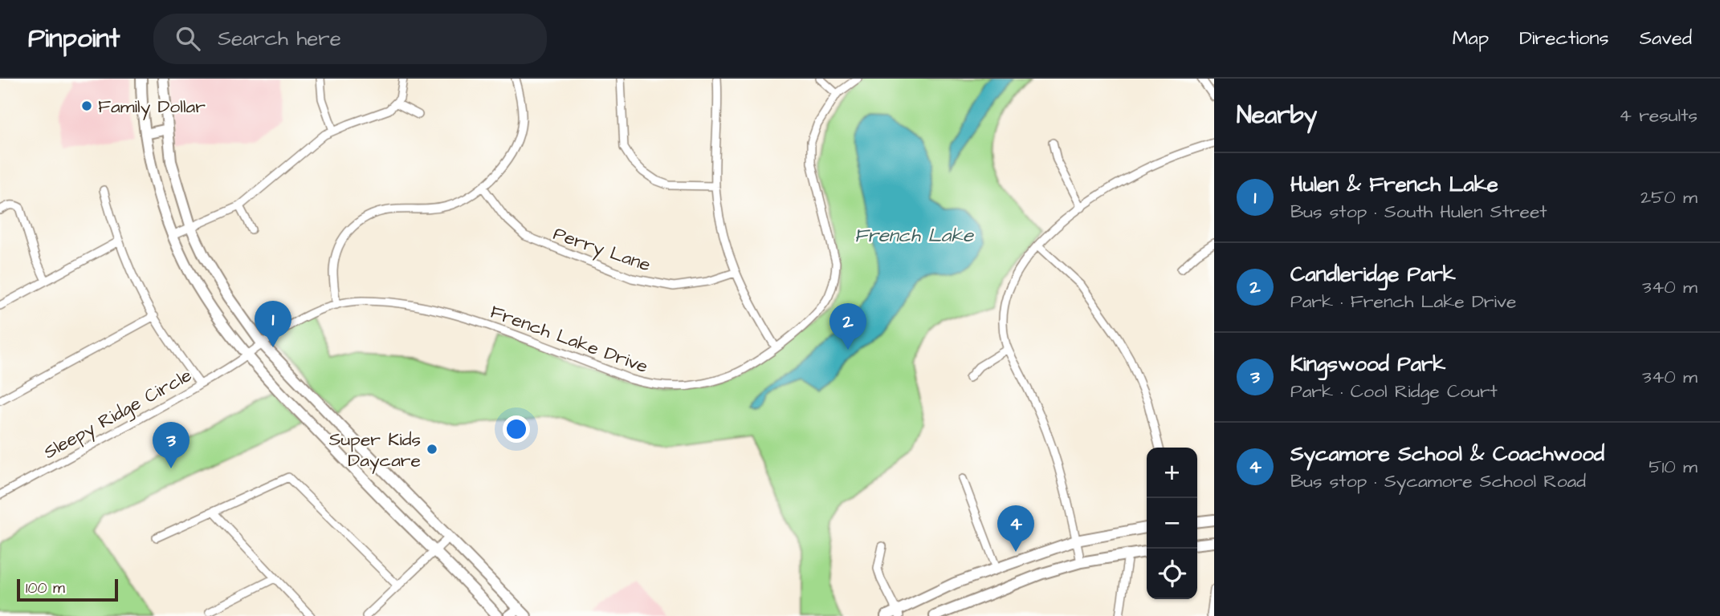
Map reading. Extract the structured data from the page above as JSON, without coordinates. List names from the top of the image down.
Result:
{
  "streets": {
    "street": ["Perry Lane", "French Lake Drive", "Sleepy Ridge Circle"]
  },
  "crossings": [
    ["French Lake Drive", "Sleepy Ridge Circle"]
  ],
  "water": ["French Lake"],
  "places": ["Family Dollar", "Super Kids Daycare"],
  "scale_bar": "100 m",
  "page": {
    "header": "Pinpoint",
    "search": "Search here",
    "nav": ["Map", "Directions", "Saved"],
    "heading": ["Nearby", "4 results"],
    "list": [
      {
        "mark": "1",
        "name": "Hulen & French Lake",
        "note": "Bus stop · South Hulen Street",
        "value": "250 m"
      },
      {
        "mark": "2",
        "name": "Candleridge Park",
        "note": "Park · French Lake Drive",
        "value": "340 m"
      },
      {
        "mark": "3",
        "name": "Kingswood Park",
        "note": "Park · Cool Ridge Court",
        "value": "340 m"
      },
      {
        "mark": "4",
        "name": "Sycamore School & Coachwood",
        "note": "Bus stop · Sycamore School Road",
        "value": "510 m"
      }
    ],
    "pins": [
      "1",
      "2",
      "3",
      "4"
    ],
    "map_buttons": ["+", "−"],
    "scale": "100 m"
  }
}
